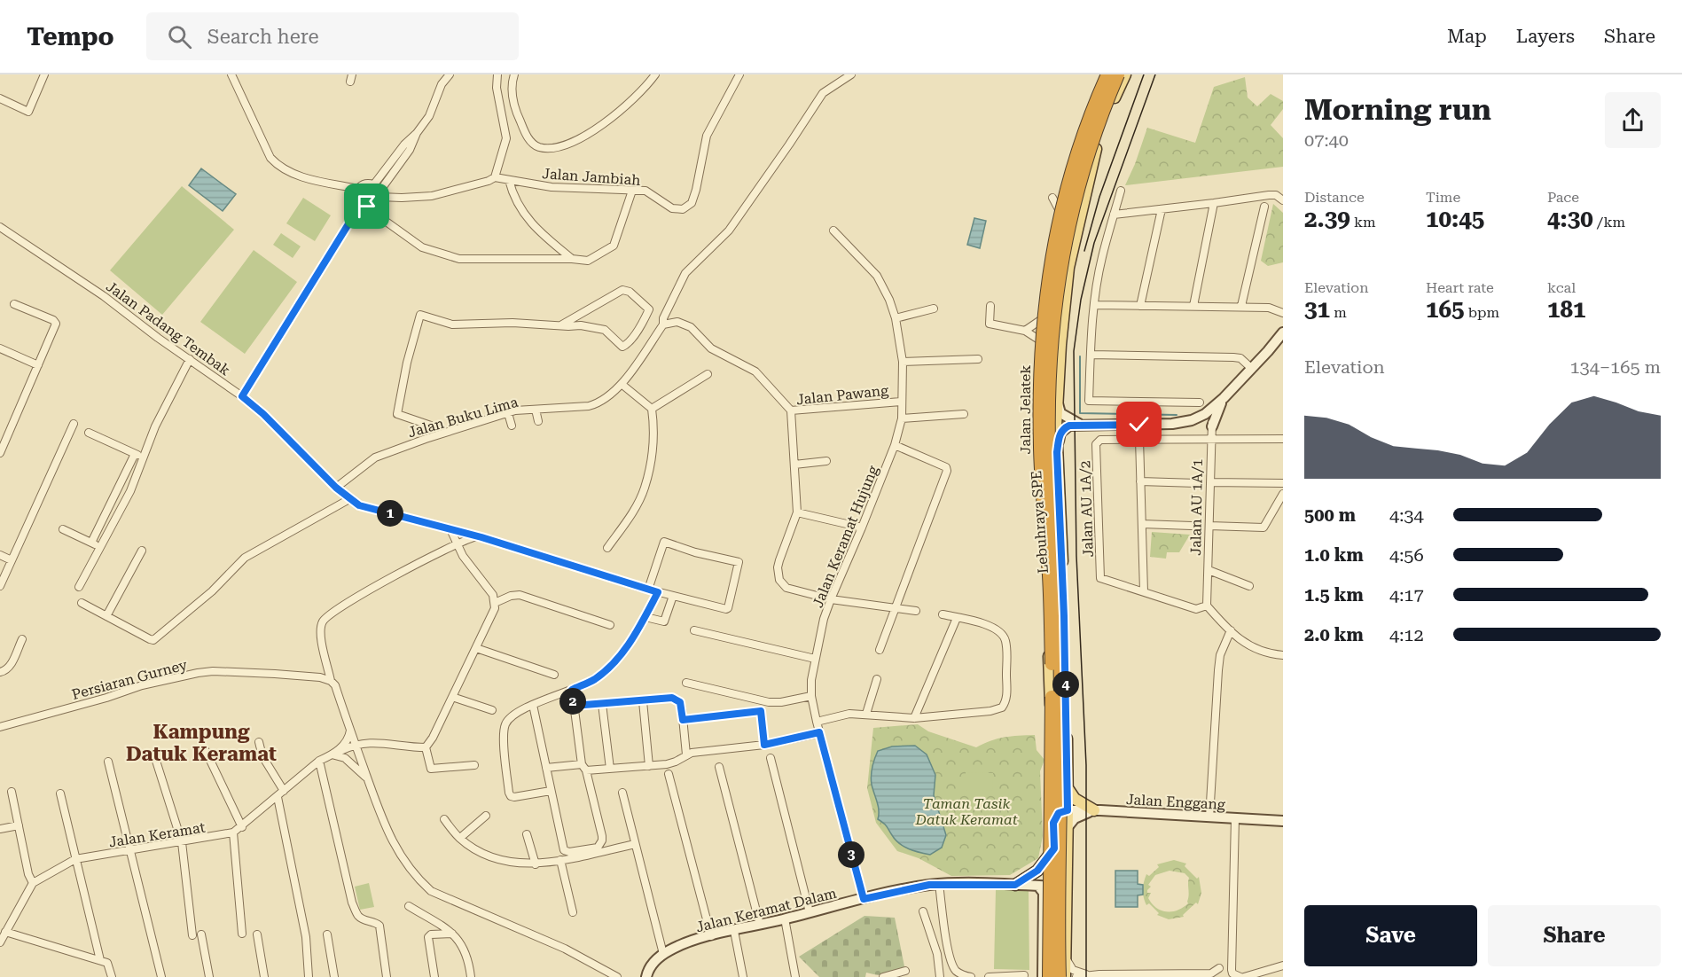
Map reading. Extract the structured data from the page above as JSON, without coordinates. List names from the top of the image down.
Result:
{
  "streets": {
    "highway": ["Lebuhraya SPE"],
    "main road": ["Jalan Jelatek"],
    "street": [
      "Jalan Jambiah",
      "Jalan Padang Tembak",
      "Jalan Pawang",
      "Jalan Buku Lima",
      "Jalan AU 1A/1",
      "Jalan AU 1A/2",
      "Jalan Keramat Hujung",
      "Persiaran Gurney",
      "Jalan Enggang",
      "Jalan Keramat",
      "Jalan Keramat Dalam"
    ]
  },
  "crossings": [
    ["Jalan Padang Tembak", "Jalan Buku Lima"],
    ["Jalan Pawang", "Jalan Keramat Hujung"],
    ["Jalan Jelatek", "Lebuhraya SPE"],
    ["Jalan Jelatek", "Jalan Keramat Dalam"],
    ["Jalan AU 1A/1", "Jalan AU 1A/2"],
    ["Jalan Keramat Hujung", "Jalan Keramat Dalam"]
  ],
  "districts": ["Kampung Datuk Keramat"],
  "parks": ["Taman Tasik Datuk Keramat"],
  "page": {
    "header": "Tempo",
    "search": "Search here",
    "nav": ["Map", "Layers", "Share"],
    "heading": ["Morning run", "07:40"],
    "stats": [
      ["Distance", "2.39 km"],
      ["Time", "10:45"],
      ["Pace", "4:30 /km"],
      ["Elevation", "31 m"],
      ["Heart rate", "165 bpm"],
      ["kcal", "181"]
    ],
    "chart": ["Elevation", "134–165 m"],
    "list": [
      {
        "name": "500 m",
        "note": "4:34"
      },
      {
        "name": "1.0 km",
        "note": "4:56"
      },
      {
        "name": "1.5 km",
        "note": "4:17"
      },
      {
        "name": "2.0 km",
        "note": "4:12"
      }
    ],
    "pins": [
      "1",
      "4",
      "2",
      "3"
    ],
    "buttons": ["Save", "Share"]
  }
}
